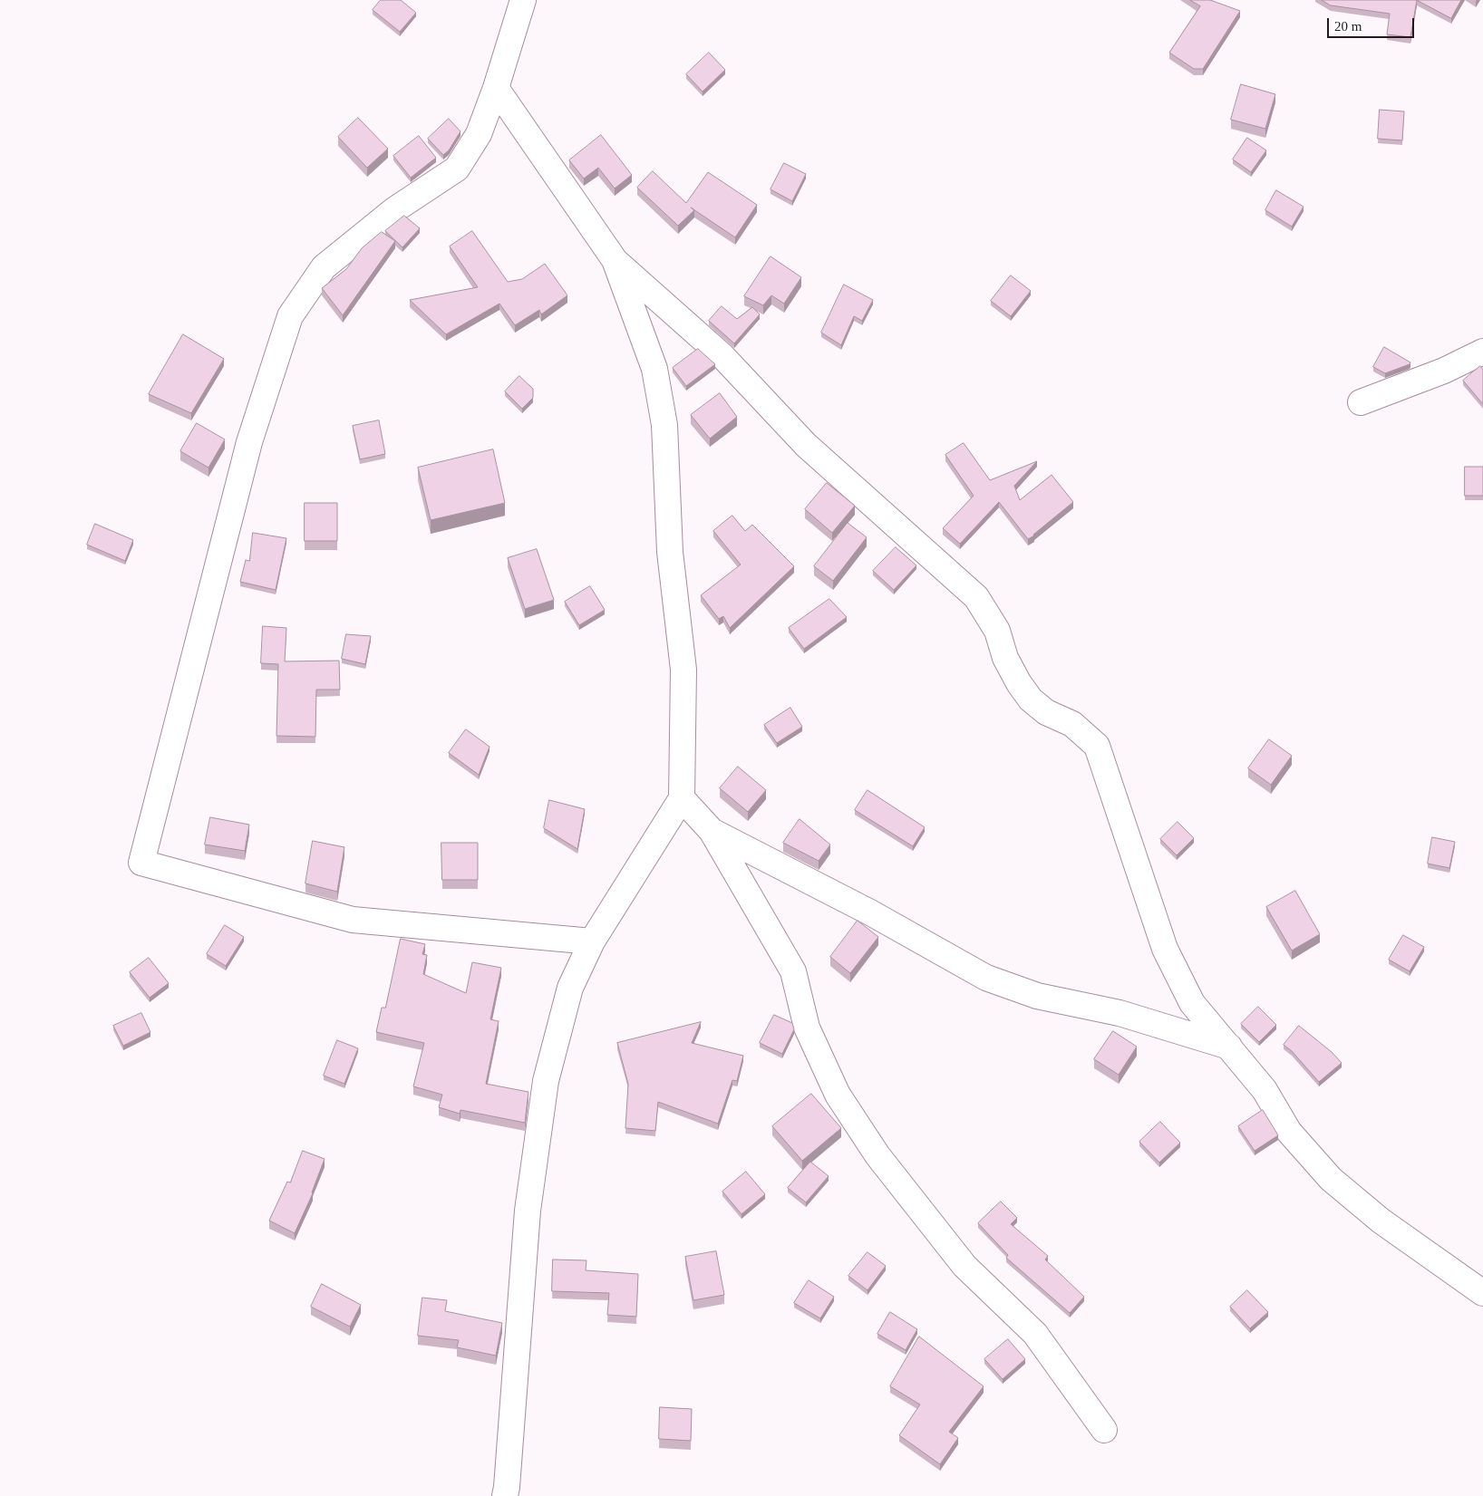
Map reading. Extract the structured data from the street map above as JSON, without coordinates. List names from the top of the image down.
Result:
{
  "scale_bar": "20 m"
}
